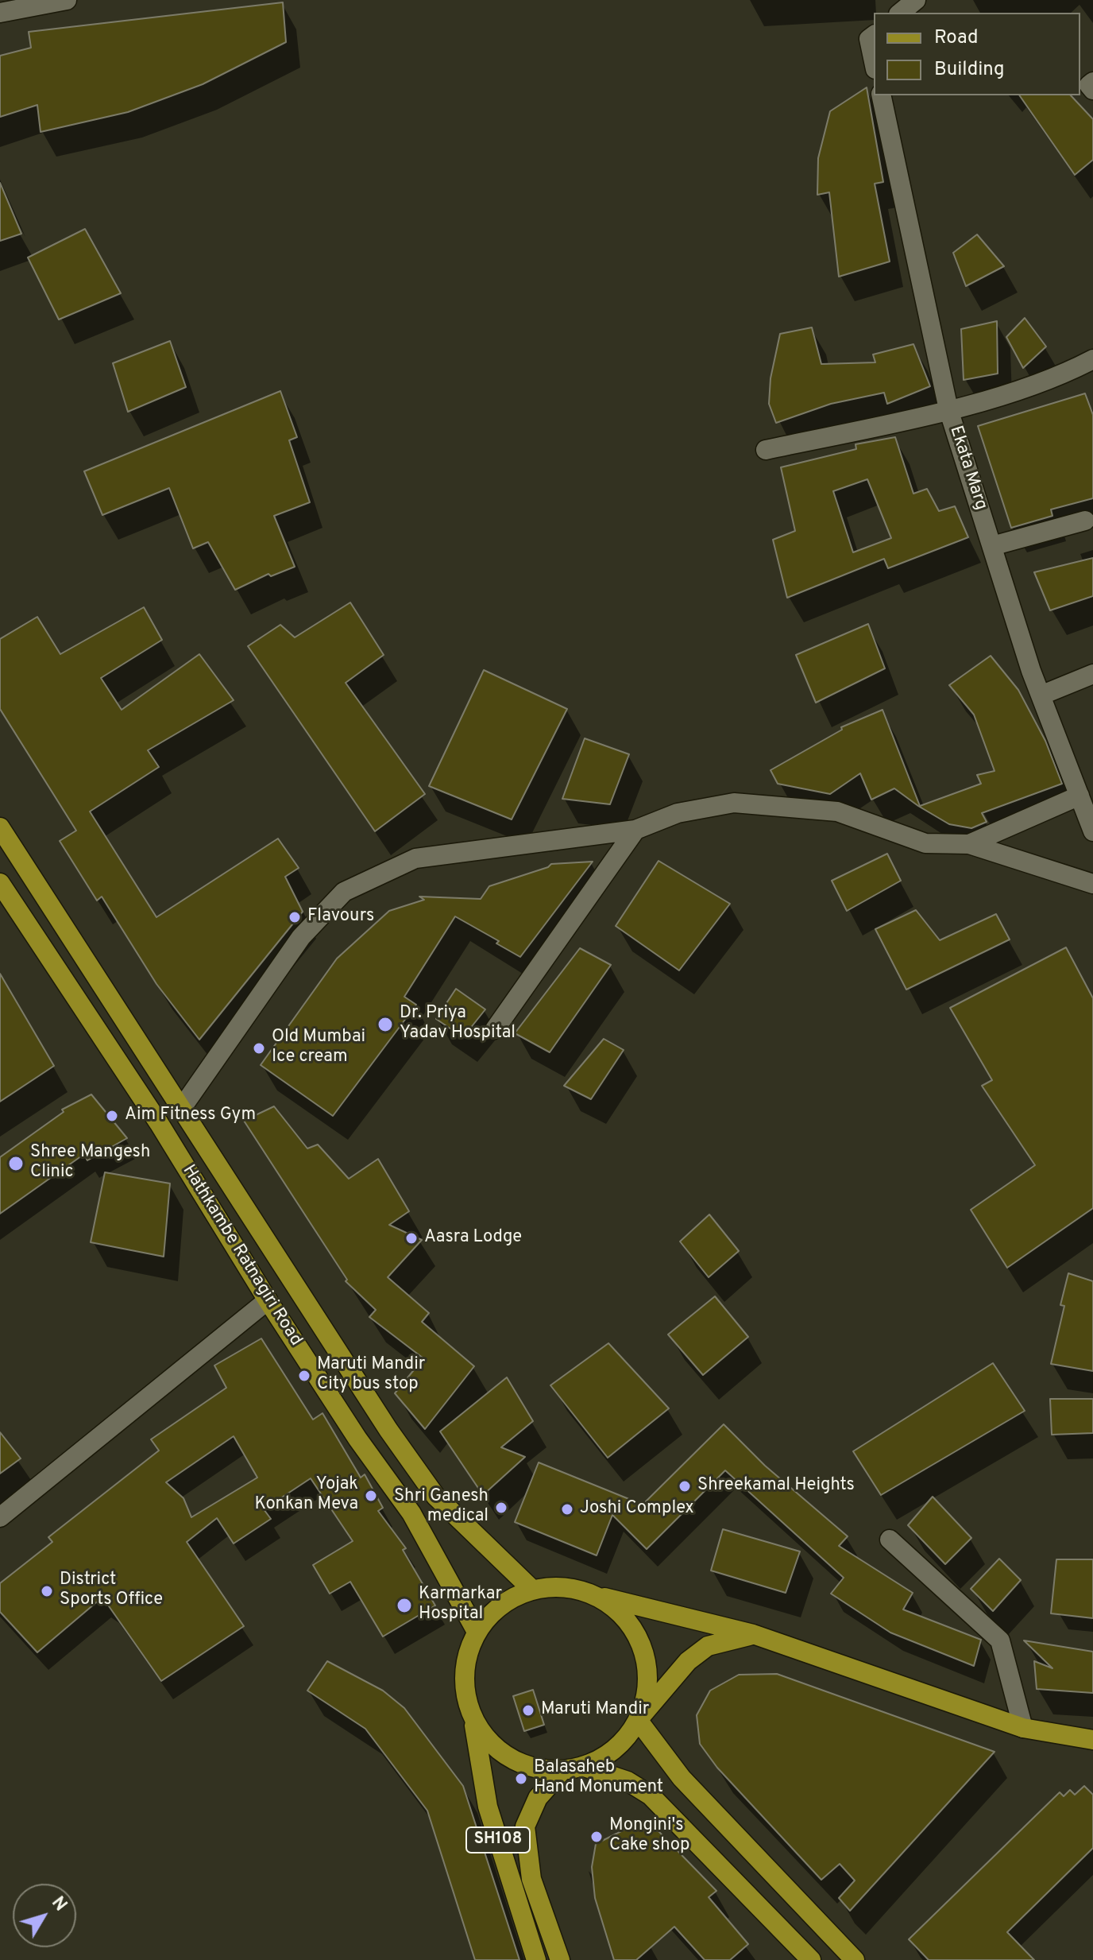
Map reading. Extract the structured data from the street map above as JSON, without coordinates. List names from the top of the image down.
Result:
{
  "streets": {
    "main road": ["Hathkambe Ratnagiri Road", "SH108"],
    "street": ["Ekata Marg"]
  },
  "crossings": [
    ["Hathkambe Ratnagiri Road", "SH108"]
  ],
  "places": [
    "Flavours",
    "Dr. Priya Yadav Hospital",
    "Old Mumbai Ice cream",
    "Aim Fitness Gym",
    "Shree Mangesh Clinic",
    "Aasra Lodge",
    "Maruti Mandir City bus stop",
    "Shreekamal Heights",
    "Yojak Konkan Meva",
    "Shri Ganesh medical",
    "Joshi Complex",
    "District Sports Office",
    "Karmarkar Hospital",
    "Maruti Mandir",
    "Balasaheb Hand Monument",
    "Mongini's Cake shop"
  ],
  "legend": ["Road", "Building"],
  "north": "top right"
}
